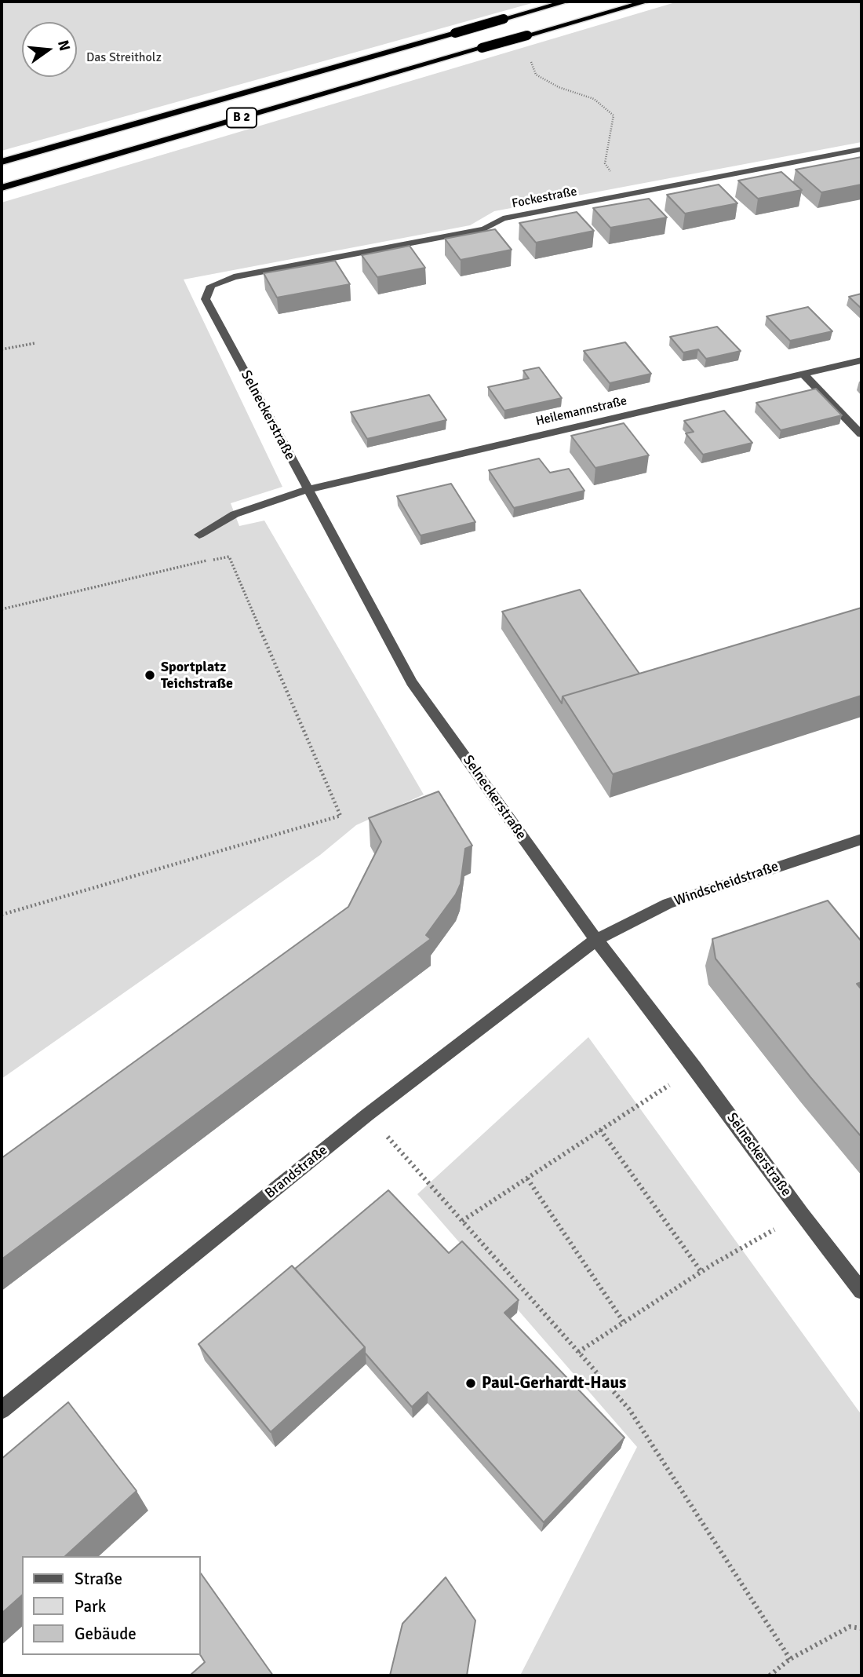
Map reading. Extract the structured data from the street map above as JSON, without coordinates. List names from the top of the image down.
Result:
{
  "streets": {
    "highway": ["B 2"],
    "street": [
      "Fockestraße",
      "Heilemannstraße",
      "Selneckerstraße",
      "Windscheidstraße",
      "Brandstraße"
    ]
  },
  "crossings": [
    ["Fockestraße", "Selneckerstraße"],
    ["Heilemannstraße", "Selneckerstraße"],
    ["Selneckerstraße", "Windscheidstraße"],
    ["Selneckerstraße", "Brandstraße"],
    ["Windscheidstraße", "Brandstraße"]
  ],
  "parks": ["Das Streitholz"],
  "places": ["Sportplatz Teichstraße", "Paul-Gerhardt-Haus"],
  "legend": ["Straße", "Park", "Gebäude"],
  "north": "right"
}
